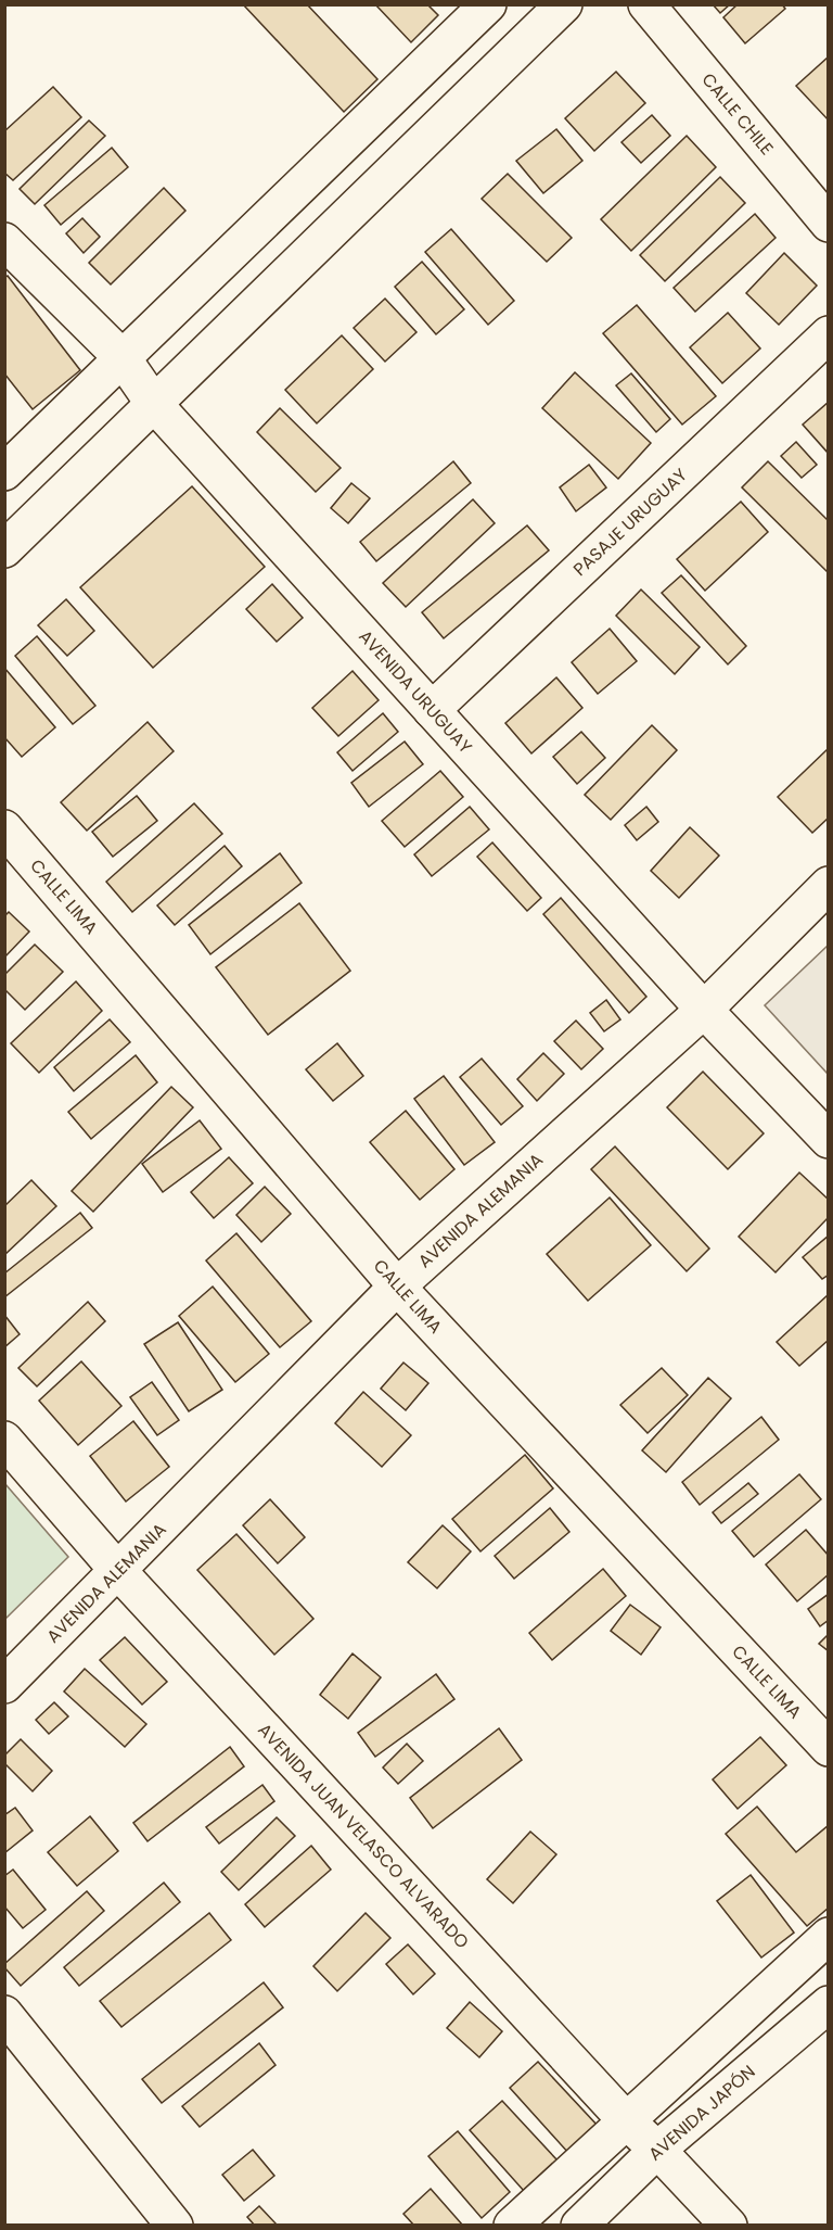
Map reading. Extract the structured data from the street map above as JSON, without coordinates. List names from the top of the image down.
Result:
{
  "streets": {
    "street": [
      "CALLE CHILE",
      "PASAJE URUGUAY",
      "AVENIDA URUGUAY",
      "CALLE LIMA",
      "AVENIDA ALEMANIA",
      "AVENIDA JUAN VELASCO ALVARADO",
      "AVENIDA JAPÓN"
    ]
  },
  "crossings": [
    ["PASAJE URUGUAY", "AVENIDA URUGUAY"],
    ["AVENIDA URUGUAY", "AVENIDA ALEMANIA"],
    ["CALLE LIMA", "AVENIDA ALEMANIA"],
    ["AVENIDA ALEMANIA", "AVENIDA JUAN VELASCO ALVARADO"],
    ["AVENIDA JUAN VELASCO ALVARADO", "AVENIDA JAPÓN"]
  ]
}
